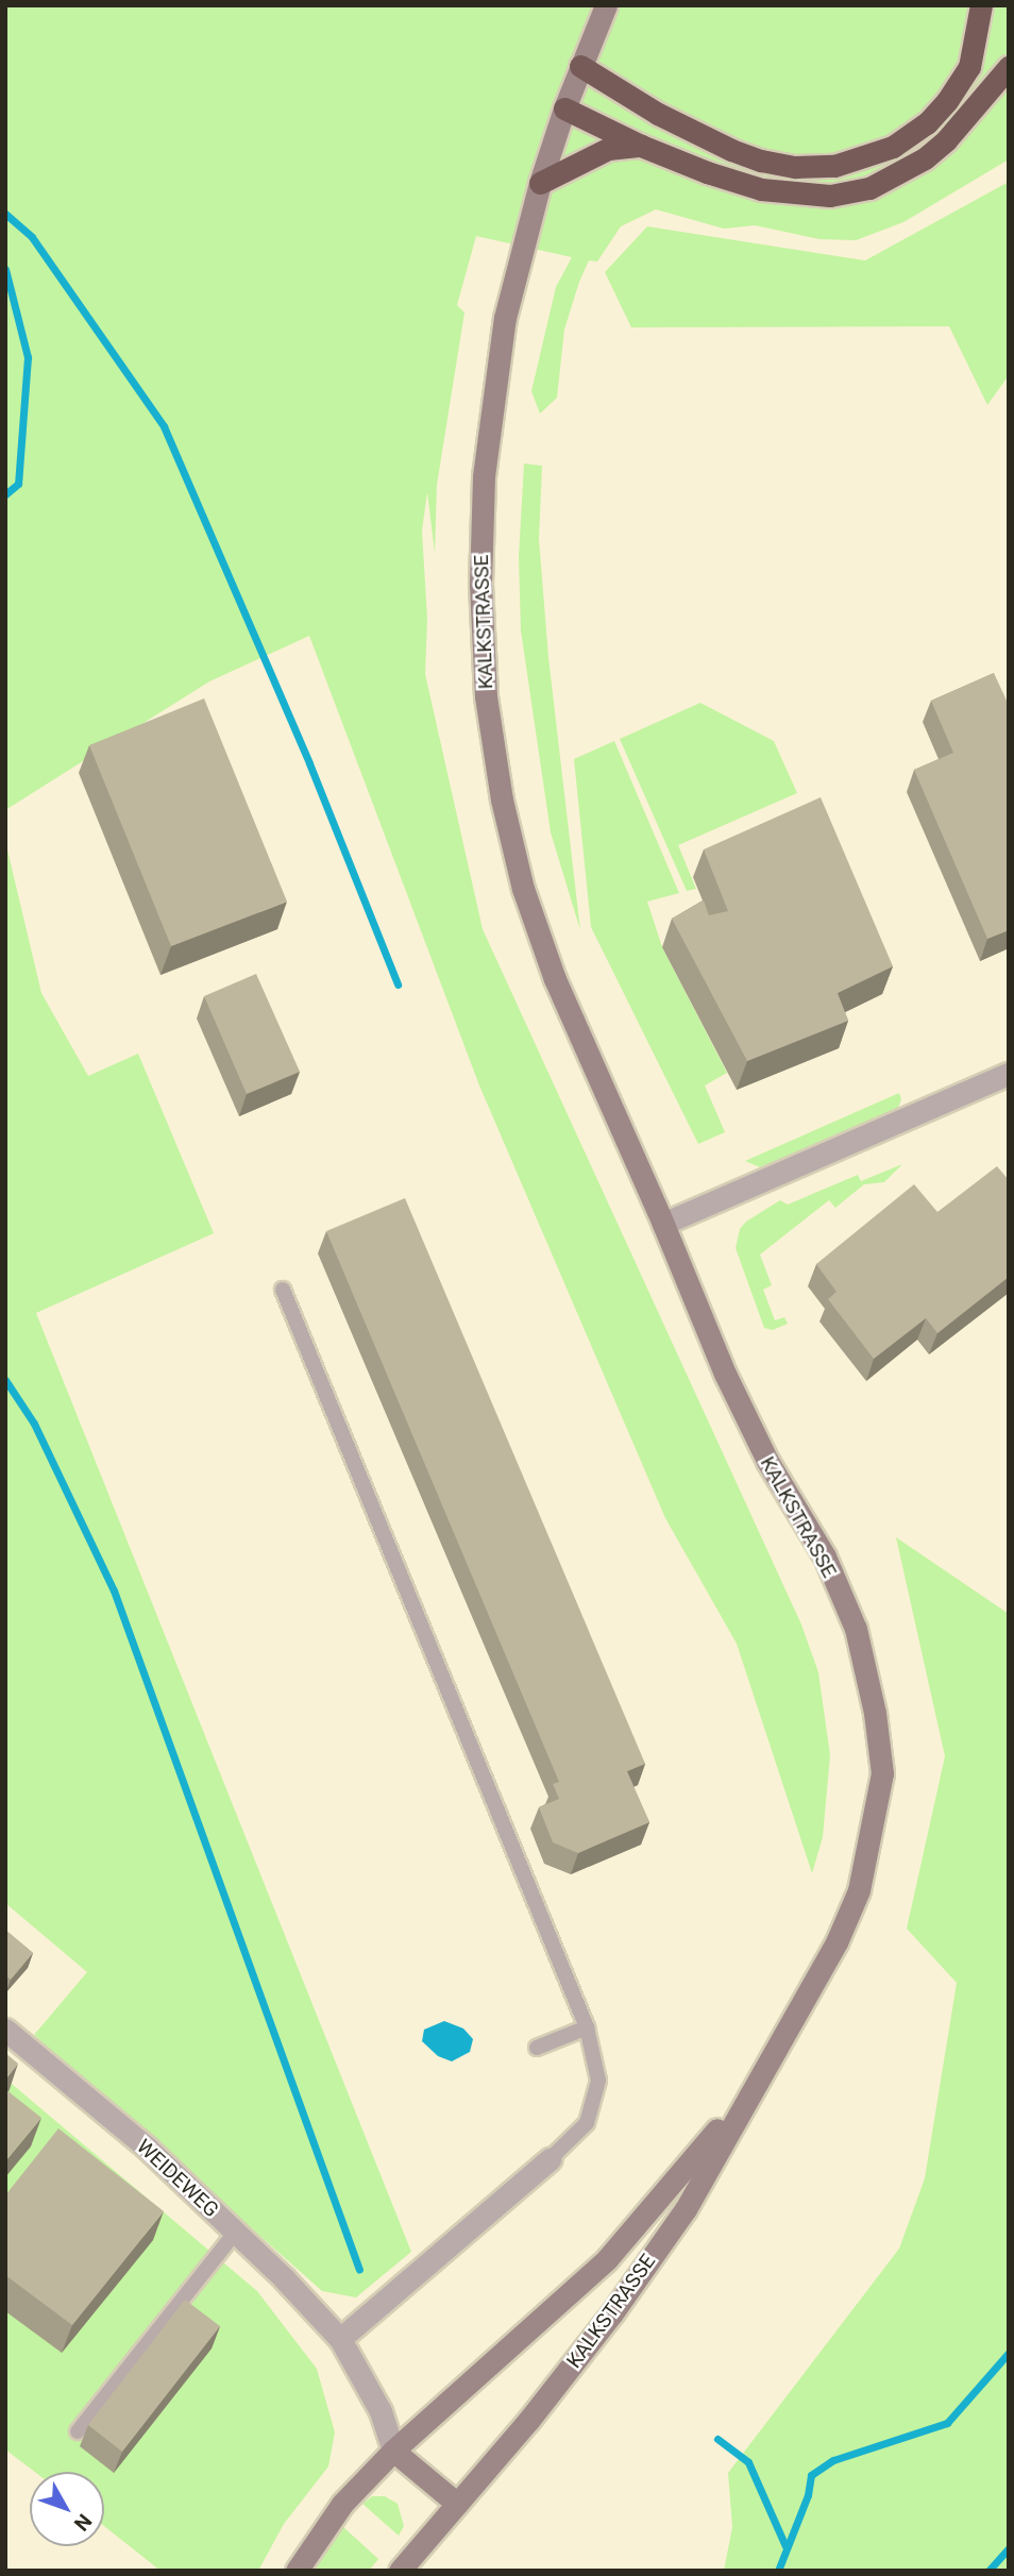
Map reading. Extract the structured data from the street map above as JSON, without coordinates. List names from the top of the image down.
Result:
{
  "streets": {
    "main road": ["KALKSTRASSE"],
    "street": ["WEIDEWEG"]
  },
  "crossings": [
    ["KALKSTRASSE", "WEIDEWEG"]
  ],
  "north": "bottom right"
}
